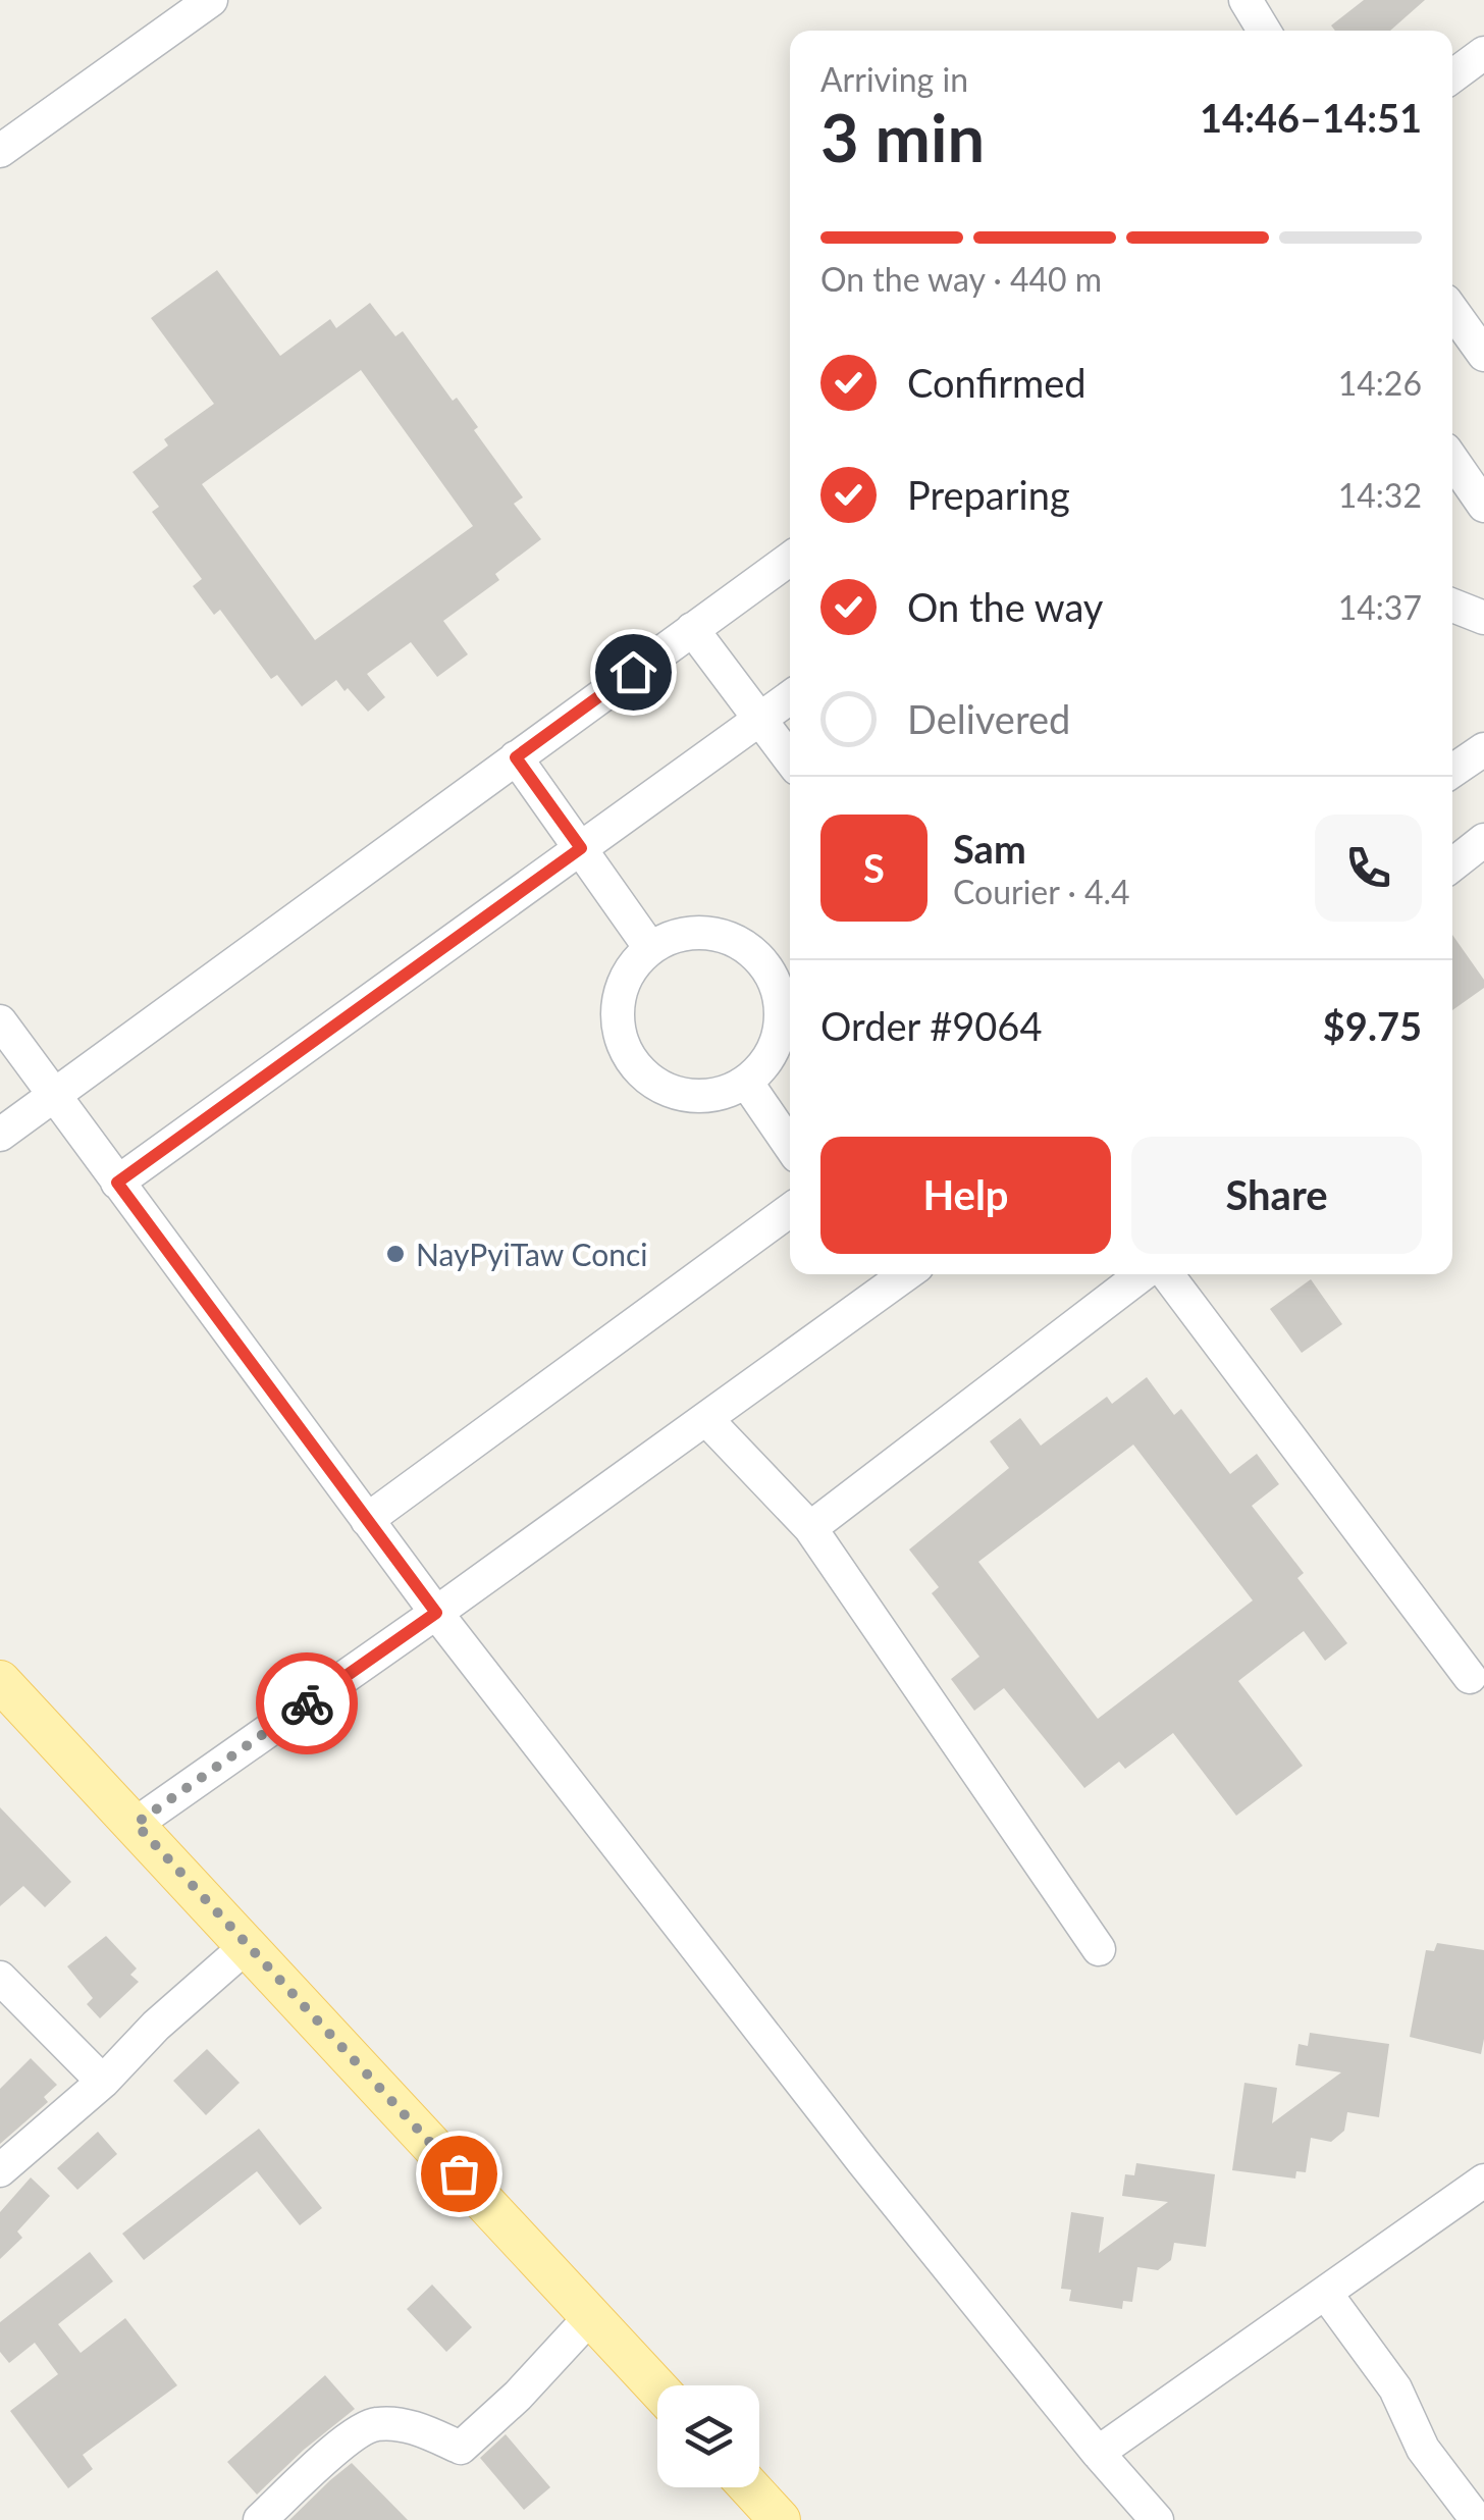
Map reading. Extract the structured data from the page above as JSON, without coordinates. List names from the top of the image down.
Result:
{
  "places": ["NayPyiTaw Conci"],
  "page": {
    "heading": ["3 min", "Arriving in", "14:46–14:51"],
    "panel": [
      "Sam",
      "Courier · 4.4",
      "Order #9064",
      "$9.75"
    ],
    "bar": "On the way · 440 m",
    "list": [
      ["Confirmed", "14:26"],
      ["Preparing", "14:32"],
      ["On the way", "14:37"],
      "Delivered"
    ],
    "round": "S",
    "buttons": ["Help", "Share"]
  }
}
